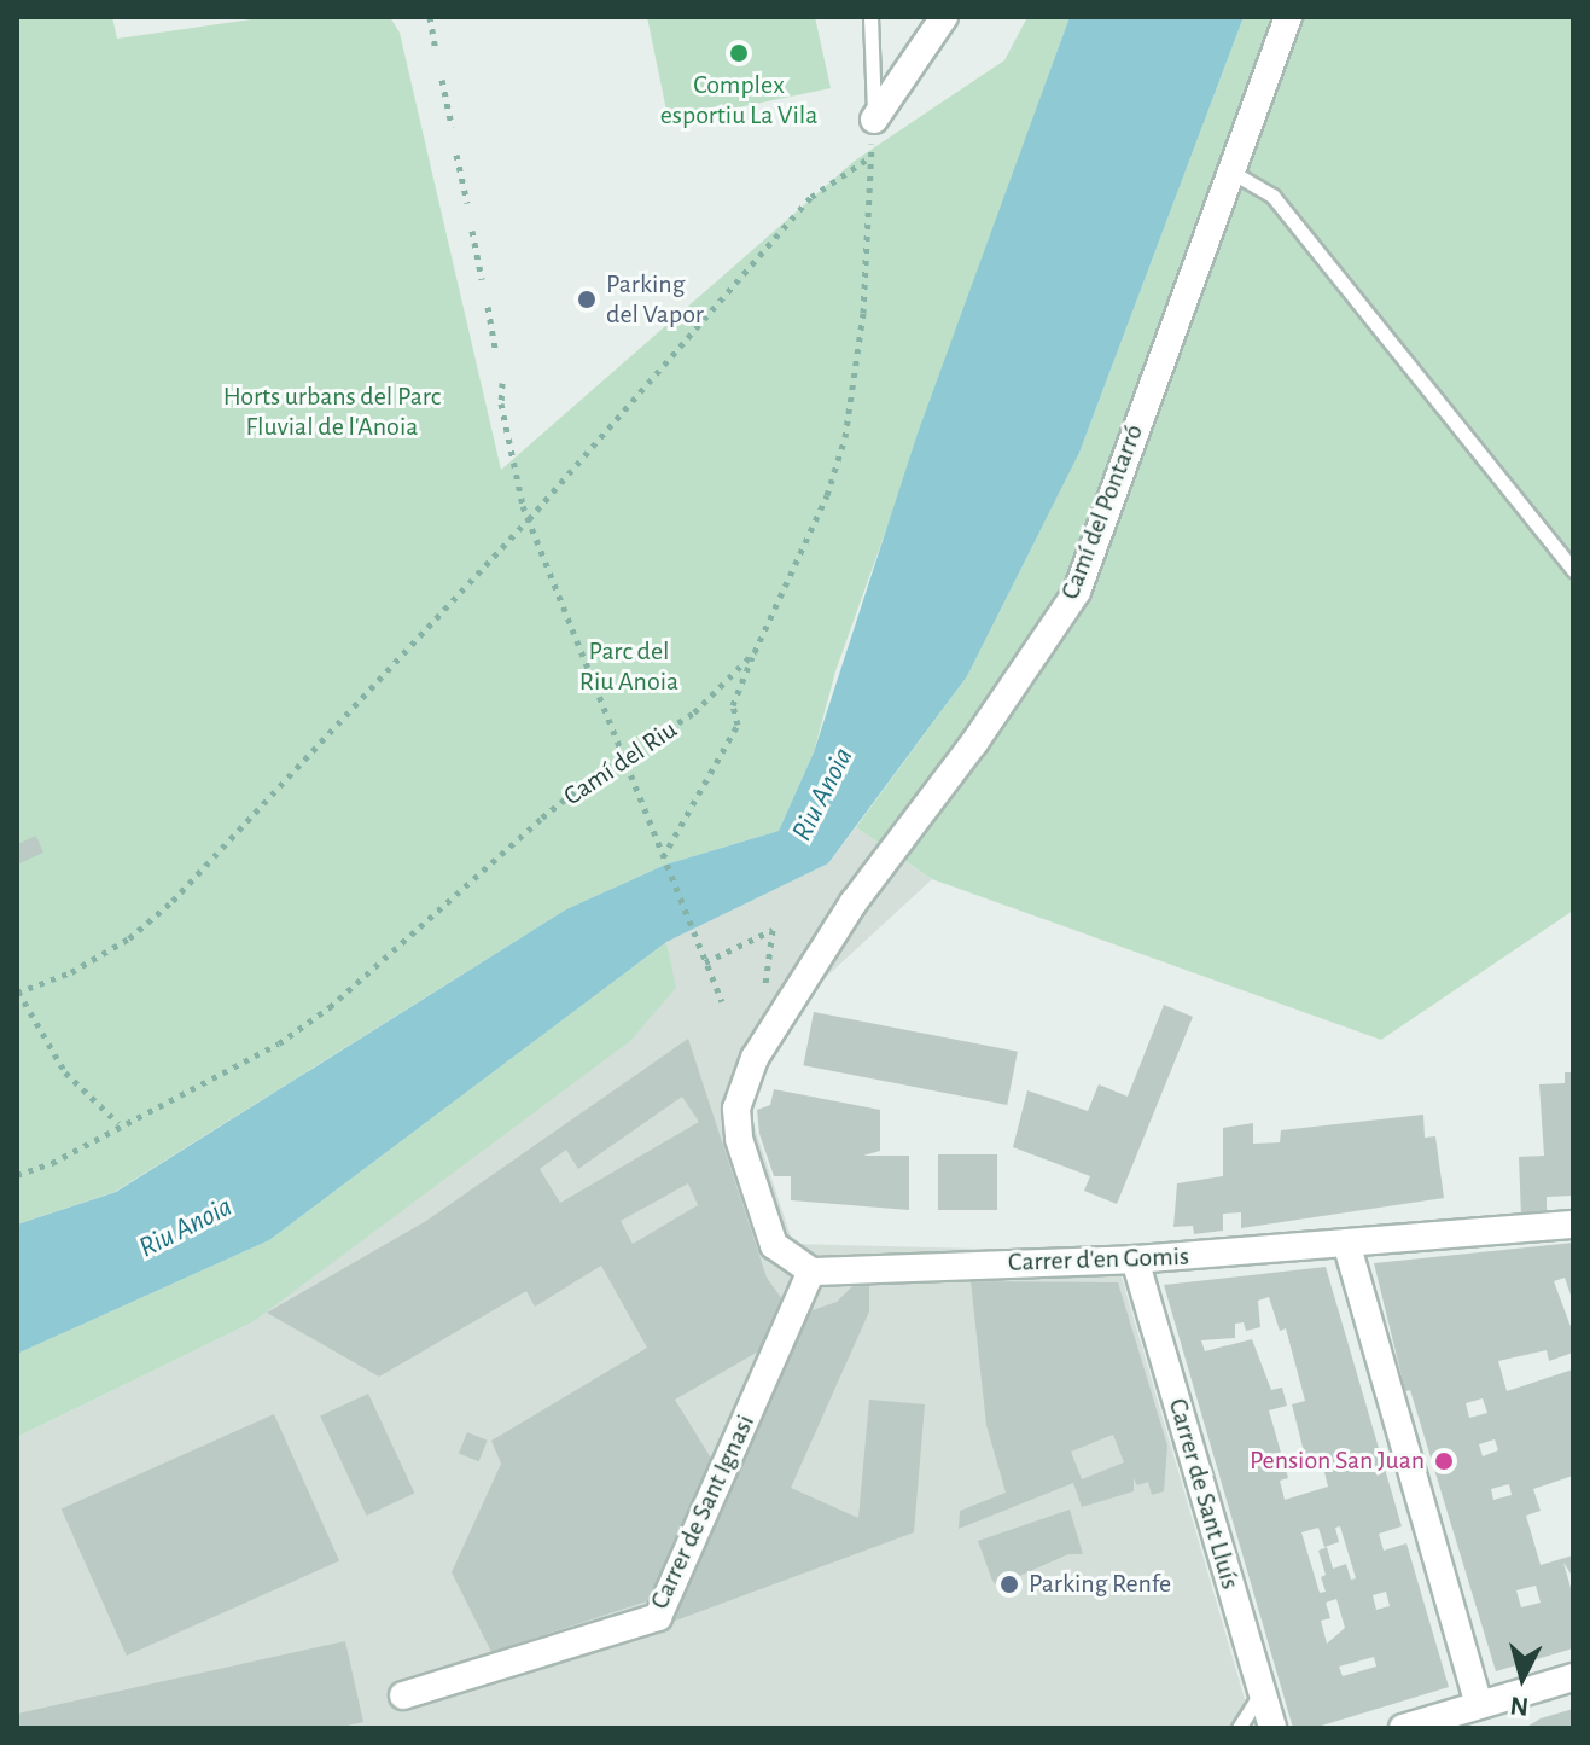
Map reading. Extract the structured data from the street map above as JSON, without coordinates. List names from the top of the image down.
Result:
{
  "streets": {
    "street": [
      "Camí del Pontarró",
      "Carrer d'en Gomis",
      "Carrer de Sant Lluís",
      "Carrer de Sant Ignasi"
    ],
    "path": ["Camí del Riu"]
  },
  "crossings": [
    ["Camí del Pontarró", "Carrer d'en Gomis"],
    ["Camí del Pontarró", "Carrer de Sant Ignasi"],
    ["Carrer d'en Gomis", "Carrer de Sant Lluís"],
    ["Carrer d'en Gomis", "Carrer de Sant Ignasi"]
  ],
  "water": ["Riu Anoia"],
  "parks": ["Horts urbans del Parc Fluvial de l'Anoia", "Parc del Riu Anoia"],
  "places": [
    "Complex esportiu La Vila",
    "Parking del Vapor",
    "Pension San Juan",
    "Parking Renfe"
  ],
  "north": "bottom"
}
